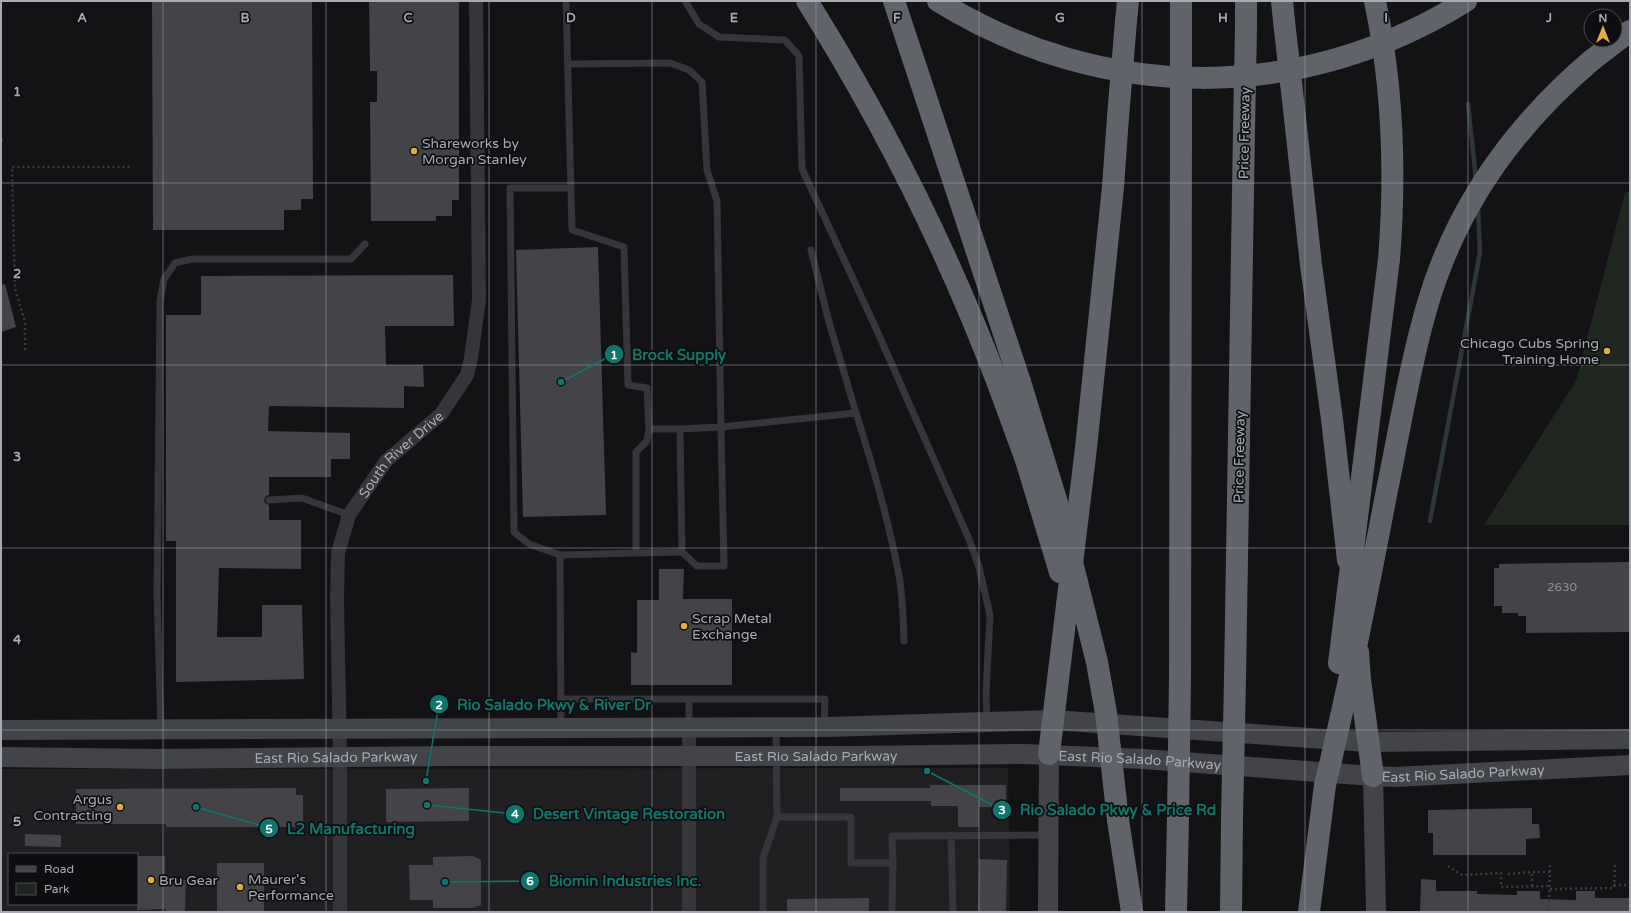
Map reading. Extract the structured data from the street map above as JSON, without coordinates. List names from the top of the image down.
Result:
{
  "streets": {
    "highway": ["Price Freeway"],
    "main road": ["East Rio Salado Parkway"],
    "street": ["South River Drive"]
  },
  "crossings": [
    ["South River Drive", "East Rio Salado Parkway"]
  ],
  "places": [
    "Shareworks by Morgan Stanley",
    "Chicago Cubs Spring Training Home",
    "Brock Supply",
    "Scrap Metal Exchange",
    "Rio Salado Pkwy & Price Rd",
    "Rio Salado Pkwy & River Dr",
    "Desert Vintage Restoration",
    "Argus Contracting",
    "L2 Manufacturing",
    "Bru Gear",
    "Biomin Industries Inc.",
    "Maurer's Performance"
  ],
  "house_numbers": ["2630"],
  "legend": ["Road", "Park"],
  "north": "top",
  "grid": {
    "columns": [
      "A",
      "B",
      "C",
      "D",
      "E",
      "F",
      "G",
      "H",
      "I",
      "J"
    ],
    "rows": [
      "1",
      "2",
      "3",
      "4",
      "5"
    ]
  }
}
